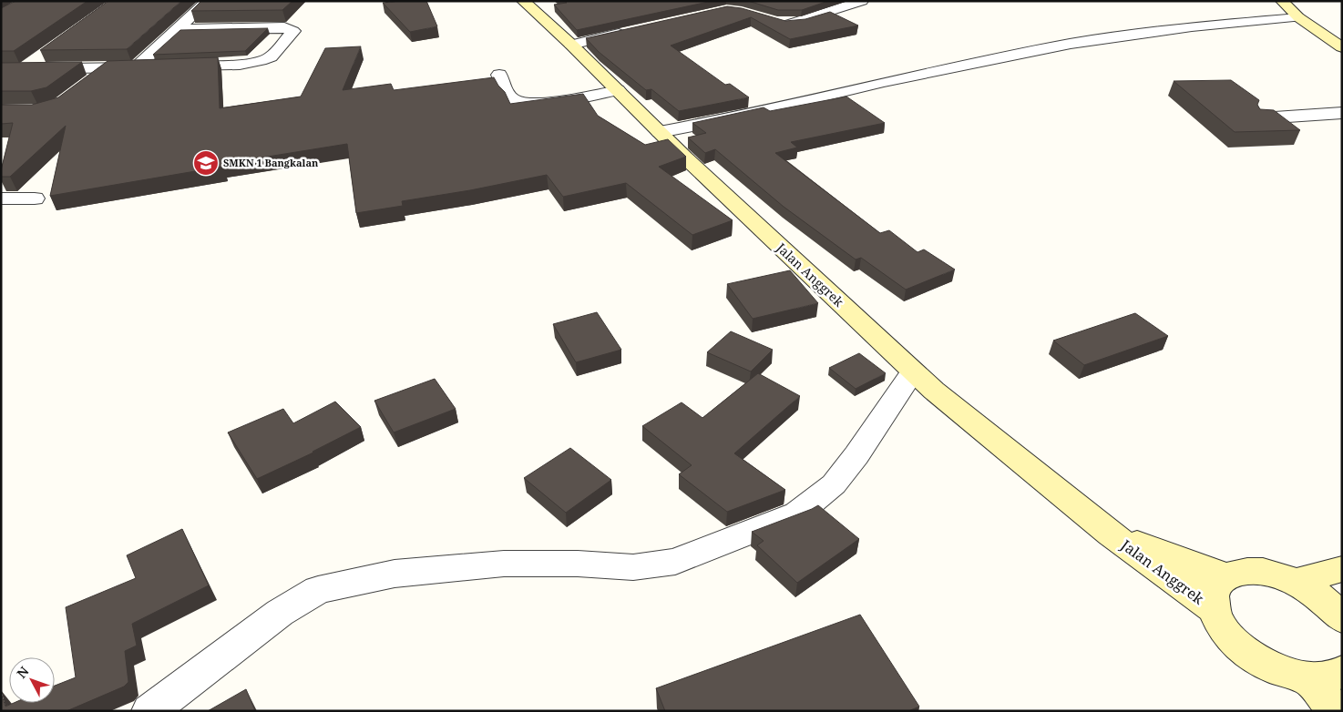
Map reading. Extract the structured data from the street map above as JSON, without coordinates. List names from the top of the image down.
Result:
{
  "streets": {
    "street": ["Jalan Anggrek"]
  },
  "places": {
    "school or university": ["SMKN 1 Bangkalan"]
  },
  "north": "top left"
}
